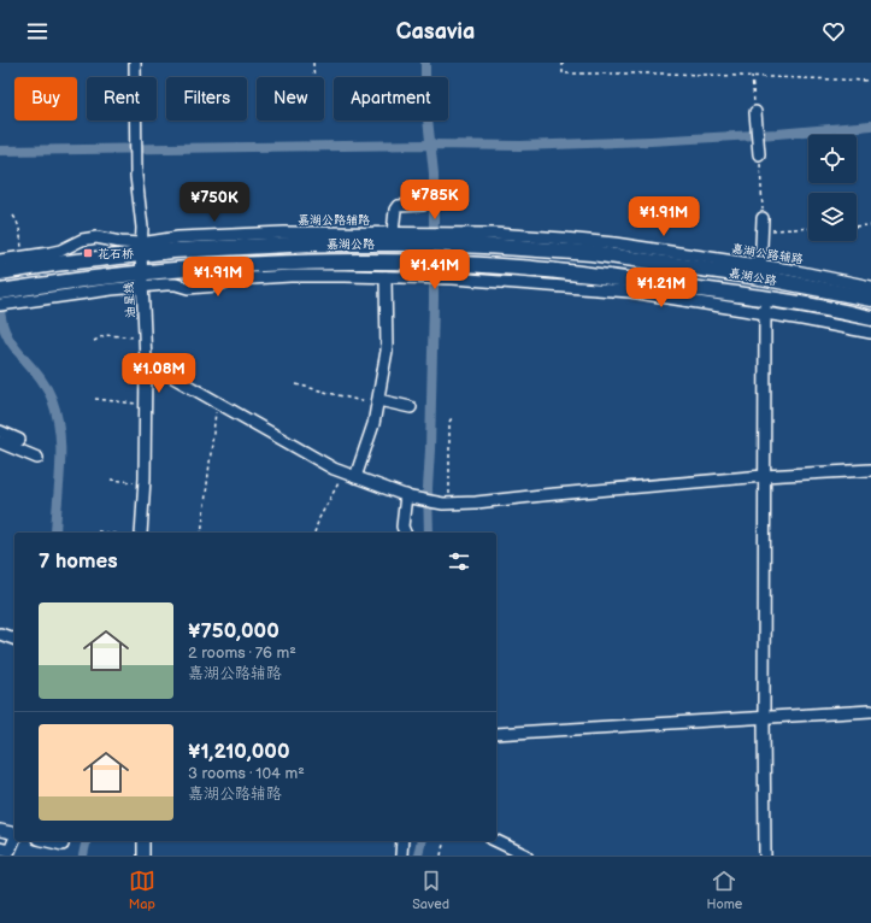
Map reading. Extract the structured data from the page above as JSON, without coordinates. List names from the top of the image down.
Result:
{
  "streets": {
    "main road": ["嘉湖公路"],
    "street": ["嘉湖公路辅路", "油星线"]
  },
  "crossings": [
    ["嘉湖公路辅路", "嘉湖公路"],
    ["嘉湖公路辅路", "油星线"],
    ["嘉湖公路", "油星线"]
  ],
  "places": {
    "transit": ["花石桥"]
  },
  "page": {
    "header": "Casavia",
    "chip": [
      "Buy",
      "Rent",
      "Filters",
      "New",
      "Apartment"
    ],
    "price": [
      "¥785K",
      "¥750K",
      "¥1.91M",
      "¥1.41M",
      "¥1.91M",
      "¥1.21M",
      "¥1.08M"
    ],
    "heading": "7 homes",
    "list": [
      {
        "name": "¥750,000",
        "note": "2 rooms · 76 m² · 嘉湖公路辅路"
      },
      {
        "name": "¥1,210,000",
        "note": "3 rooms · 104 m² · 嘉湖公路辅路"
      }
    ],
    "tabs": ["Map", "Saved", "Home"]
  }
}
